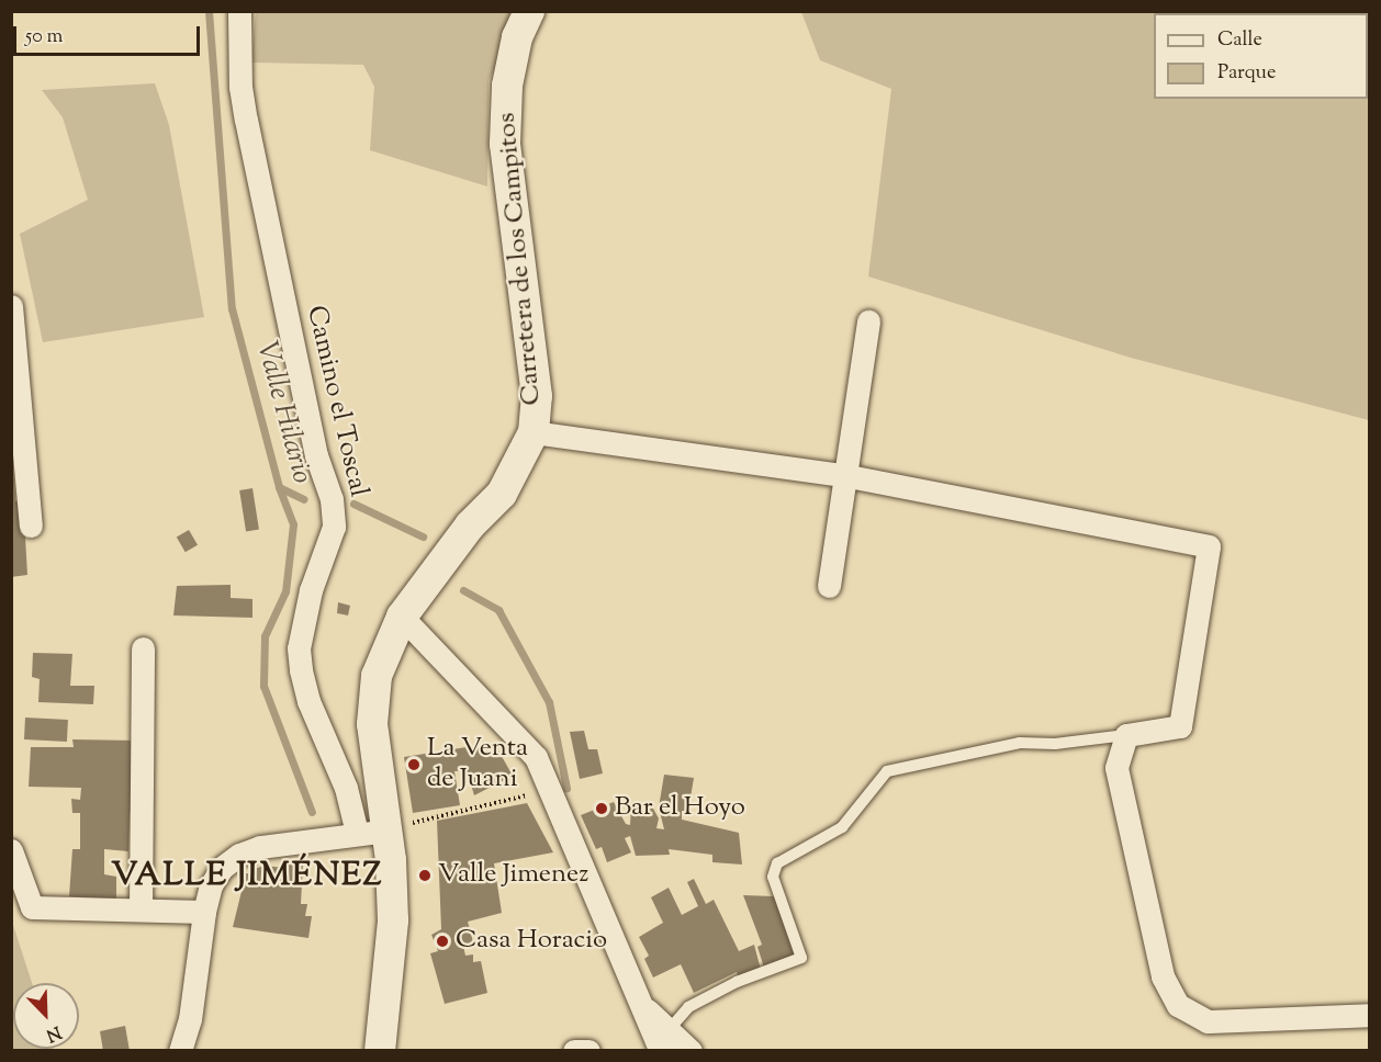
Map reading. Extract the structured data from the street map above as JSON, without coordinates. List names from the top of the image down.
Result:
{
  "streets": {
    "main road": ["Carretera de los Campitos"],
    "street": ["Camino el Toscal"]
  },
  "districts": ["VALLE JIMÉNEZ"],
  "water": ["Valle Hilario"],
  "places": [
    "La Venta de Juani",
    "Bar el Hoyo",
    "Valle Jimenez",
    "Casa Horacio"
  ],
  "legend": ["Calle", "Parque"],
  "scale_bar": "50 m",
  "north": "bottom right"
}
